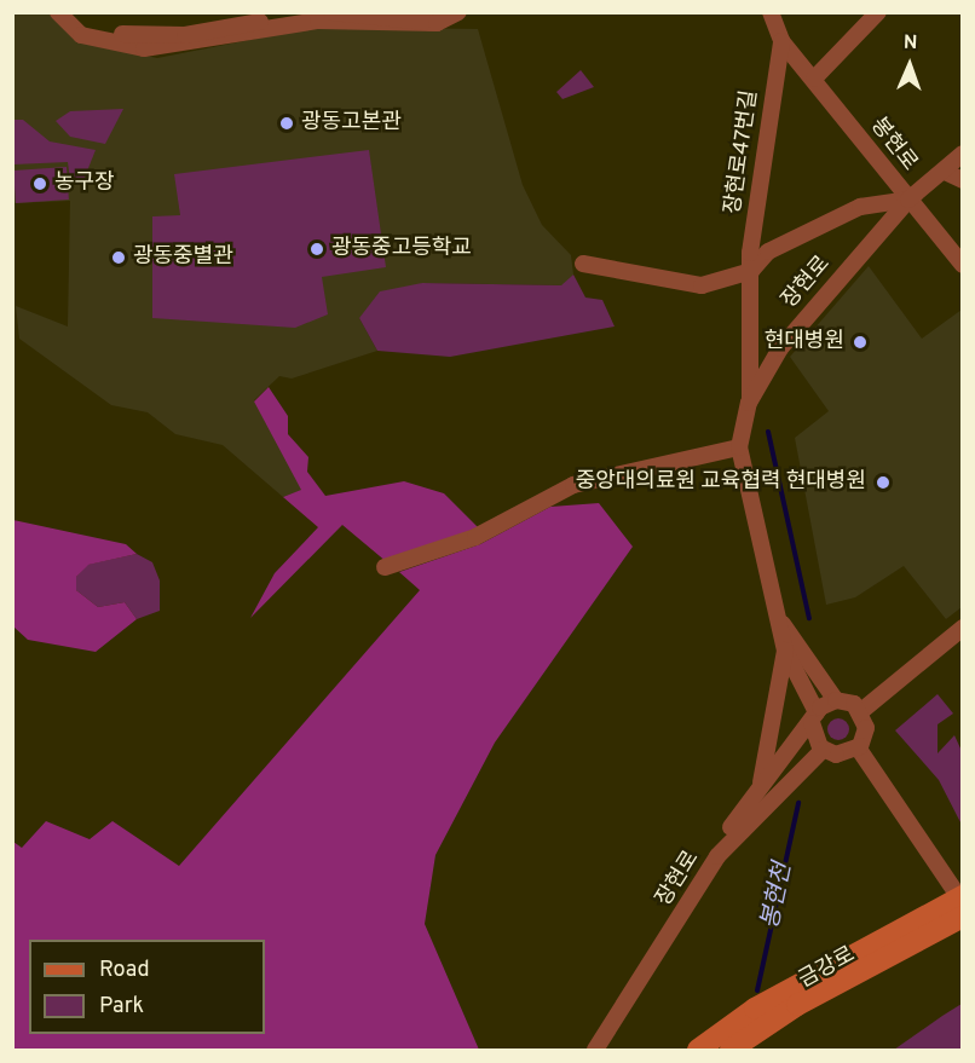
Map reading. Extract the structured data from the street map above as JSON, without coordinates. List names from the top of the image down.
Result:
{
  "streets": {
    "main road": ["금강로"],
    "street": ["봉현로", "장현로47번길", "장현로"]
  },
  "crossings": [
    ["봉현로", "장현로47번길"],
    ["봉현로", "장현로"],
    ["장현로47번길", "장현로"]
  ],
  "water": ["봉현천"],
  "places": [
    "광동고본관",
    "농구장",
    "광동중고등학교",
    "광동중별관",
    "현대병원",
    "중앙대의료원 교육협력 현대병원"
  ],
  "legend": ["Road", "Park"],
  "north": "top"
}
